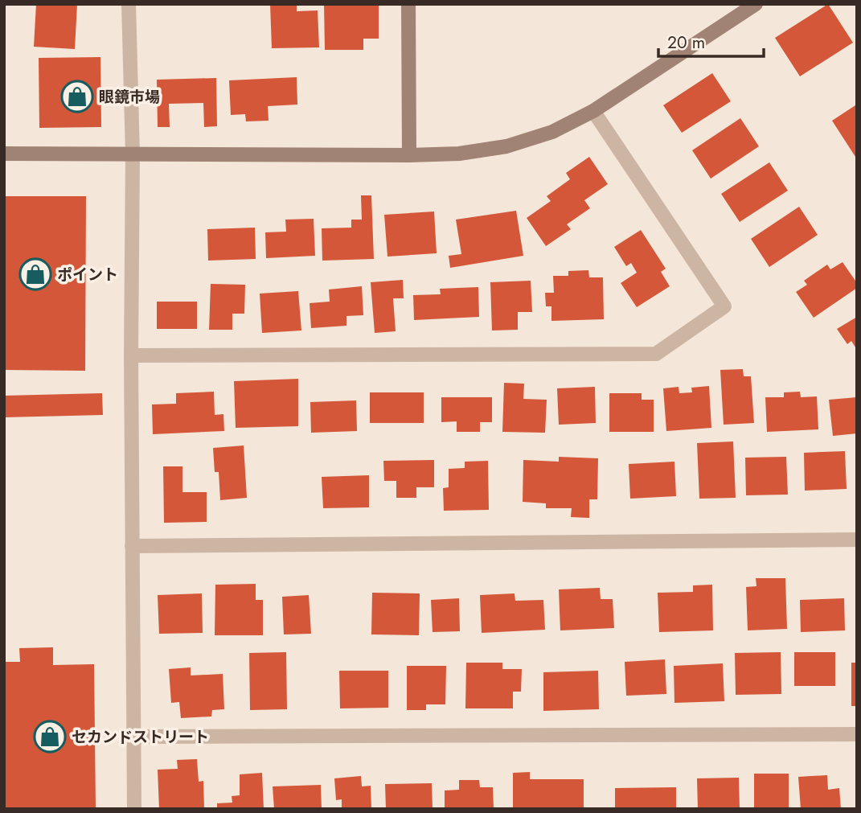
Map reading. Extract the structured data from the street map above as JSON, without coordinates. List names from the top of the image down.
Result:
{
  "places": {
    "shop": ["眼鏡市場", "ポイント", "セカンドストリート"]
  },
  "scale_bar": "20 m"
}
